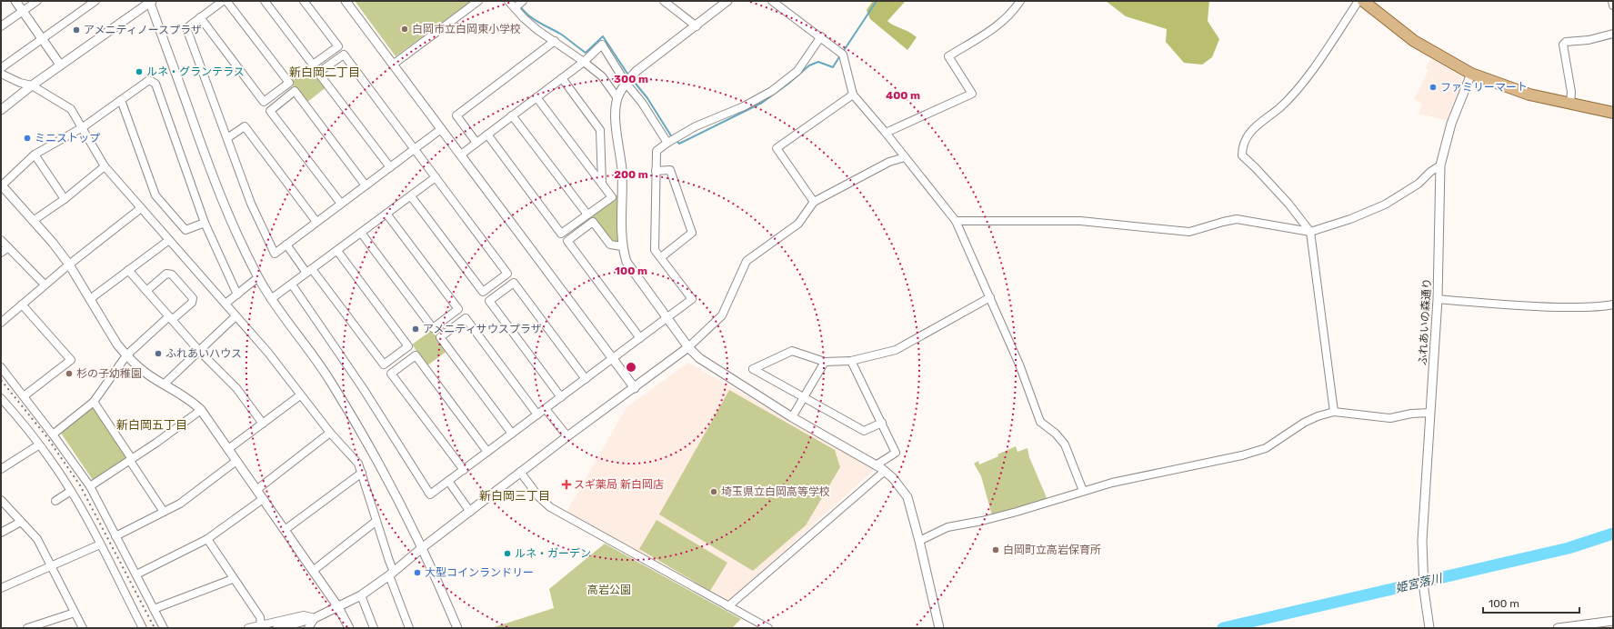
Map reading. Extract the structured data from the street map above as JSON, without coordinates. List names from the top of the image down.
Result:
{
  "streets": {
    "street": ["ふれあいの森通り"]
  },
  "districts": ["新白岡二丁目", "新白岡五丁目", "新白岡三丁目"],
  "water": ["姫宮落川"],
  "parks": ["高岩公園"],
  "places": {
    "other": [
      "白岡市立白岡東小学校",
      "アメニティノースプラザ",
      "ルネ・グランテラス",
      "ファミリーマート",
      "ミニストップ",
      "アメニティサウスプラザ",
      "ふれあいハウス",
      "杉の子幼稚園",
      "埼玉県立白岡高等学校",
      "白岡町立高岩保育所",
      "ルネ・ガーデン",
      "大型コインランドリー"
    ],
    "health": ["スギ薬局 新白岡店"]
  },
  "scale_bar": "100 m",
  "rings": [
    "300 m",
    "400 m",
    "200 m",
    "100 m"
  ]
}
